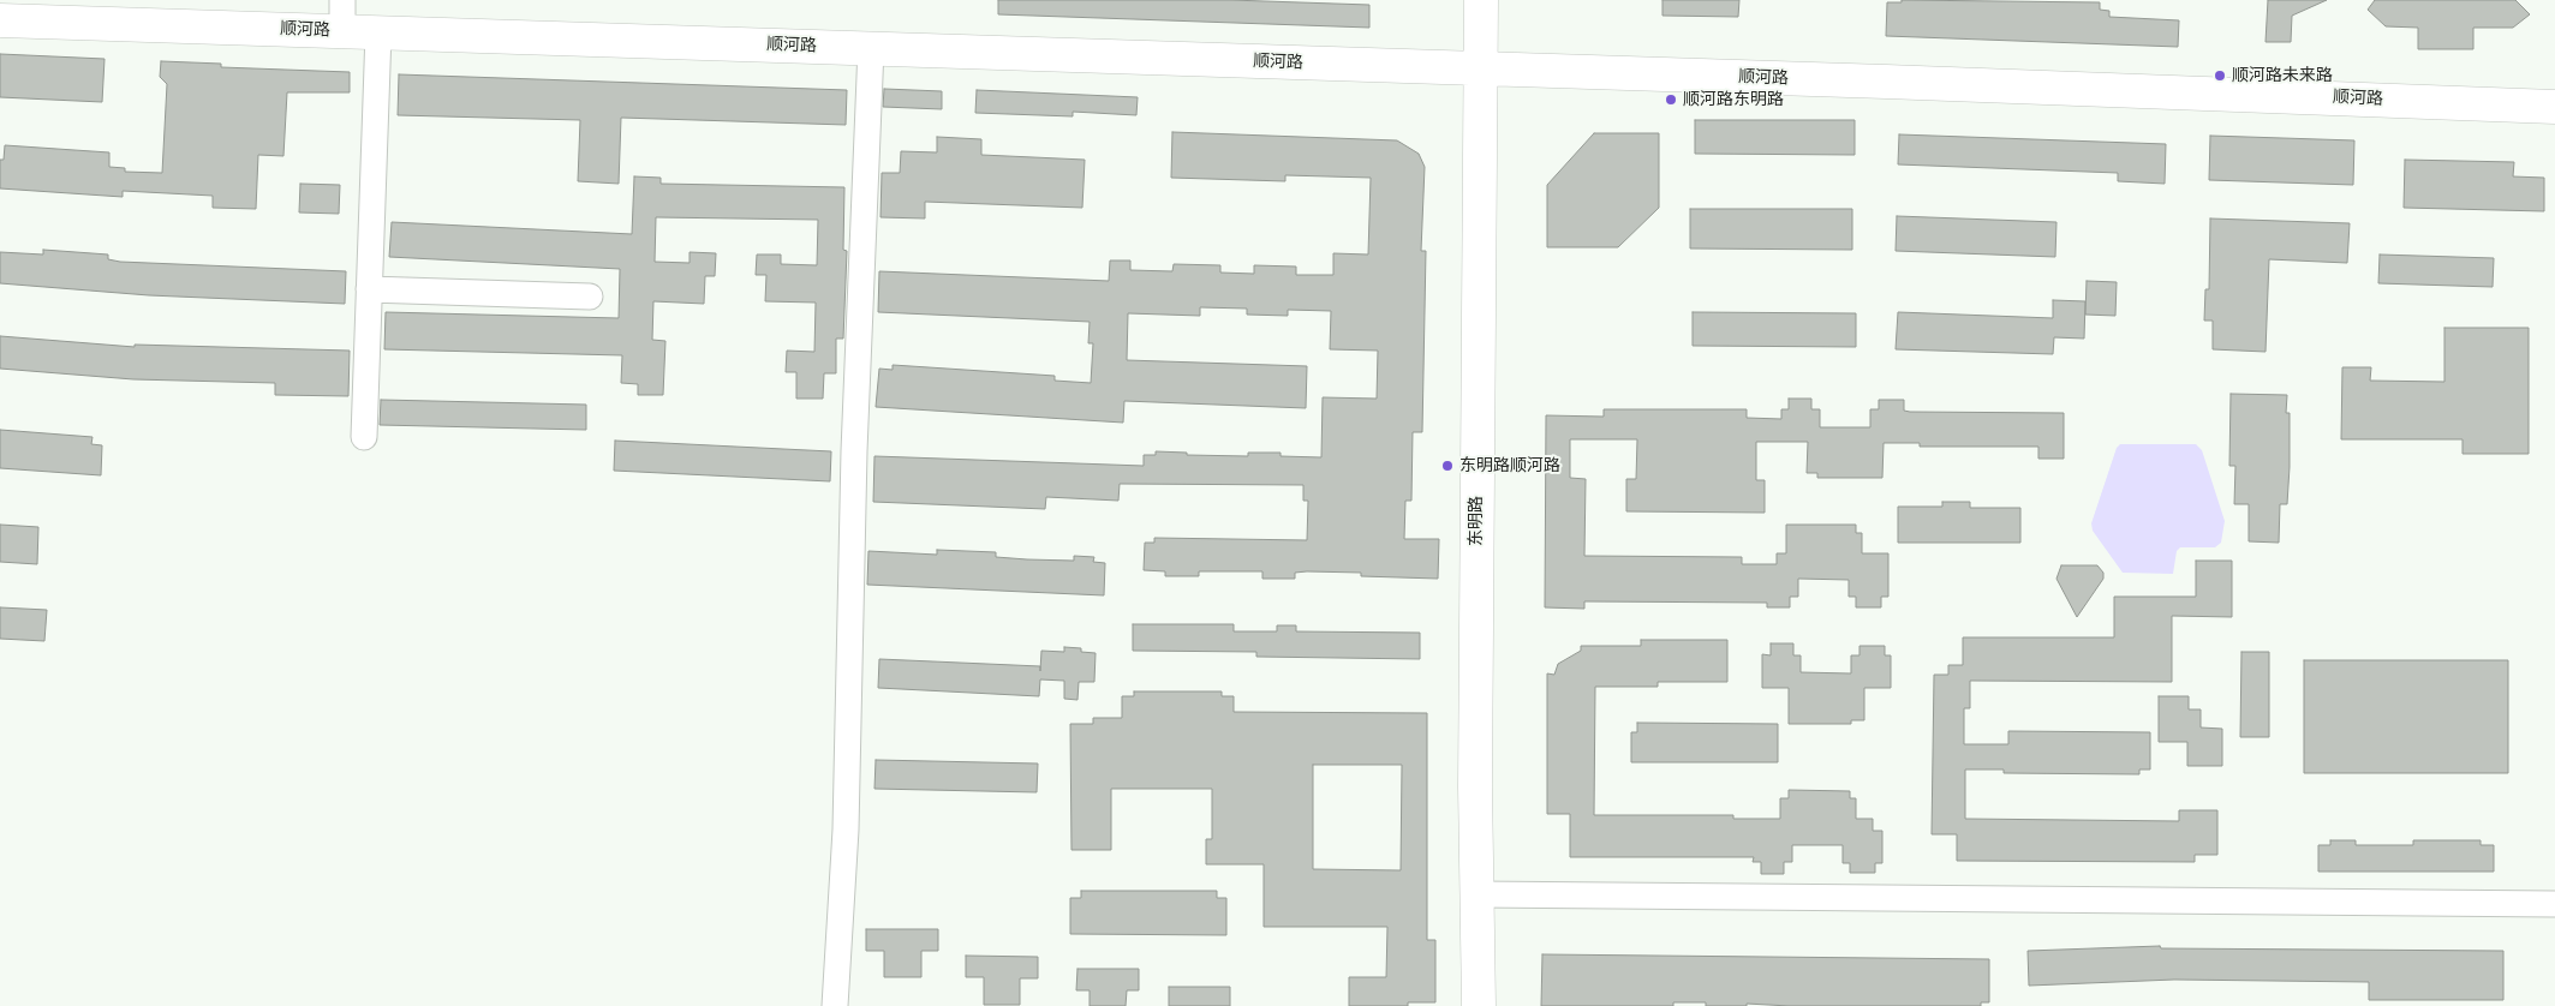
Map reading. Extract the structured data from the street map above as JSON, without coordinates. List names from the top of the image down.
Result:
{
  "streets": {
    "street": ["顺河路", "东明路"]
  },
  "crossings": [
    ["顺河路", "东明路"]
  ],
  "places": ["顺河路未来路", "顺河路东明路", "东明路顺河路"]
}
